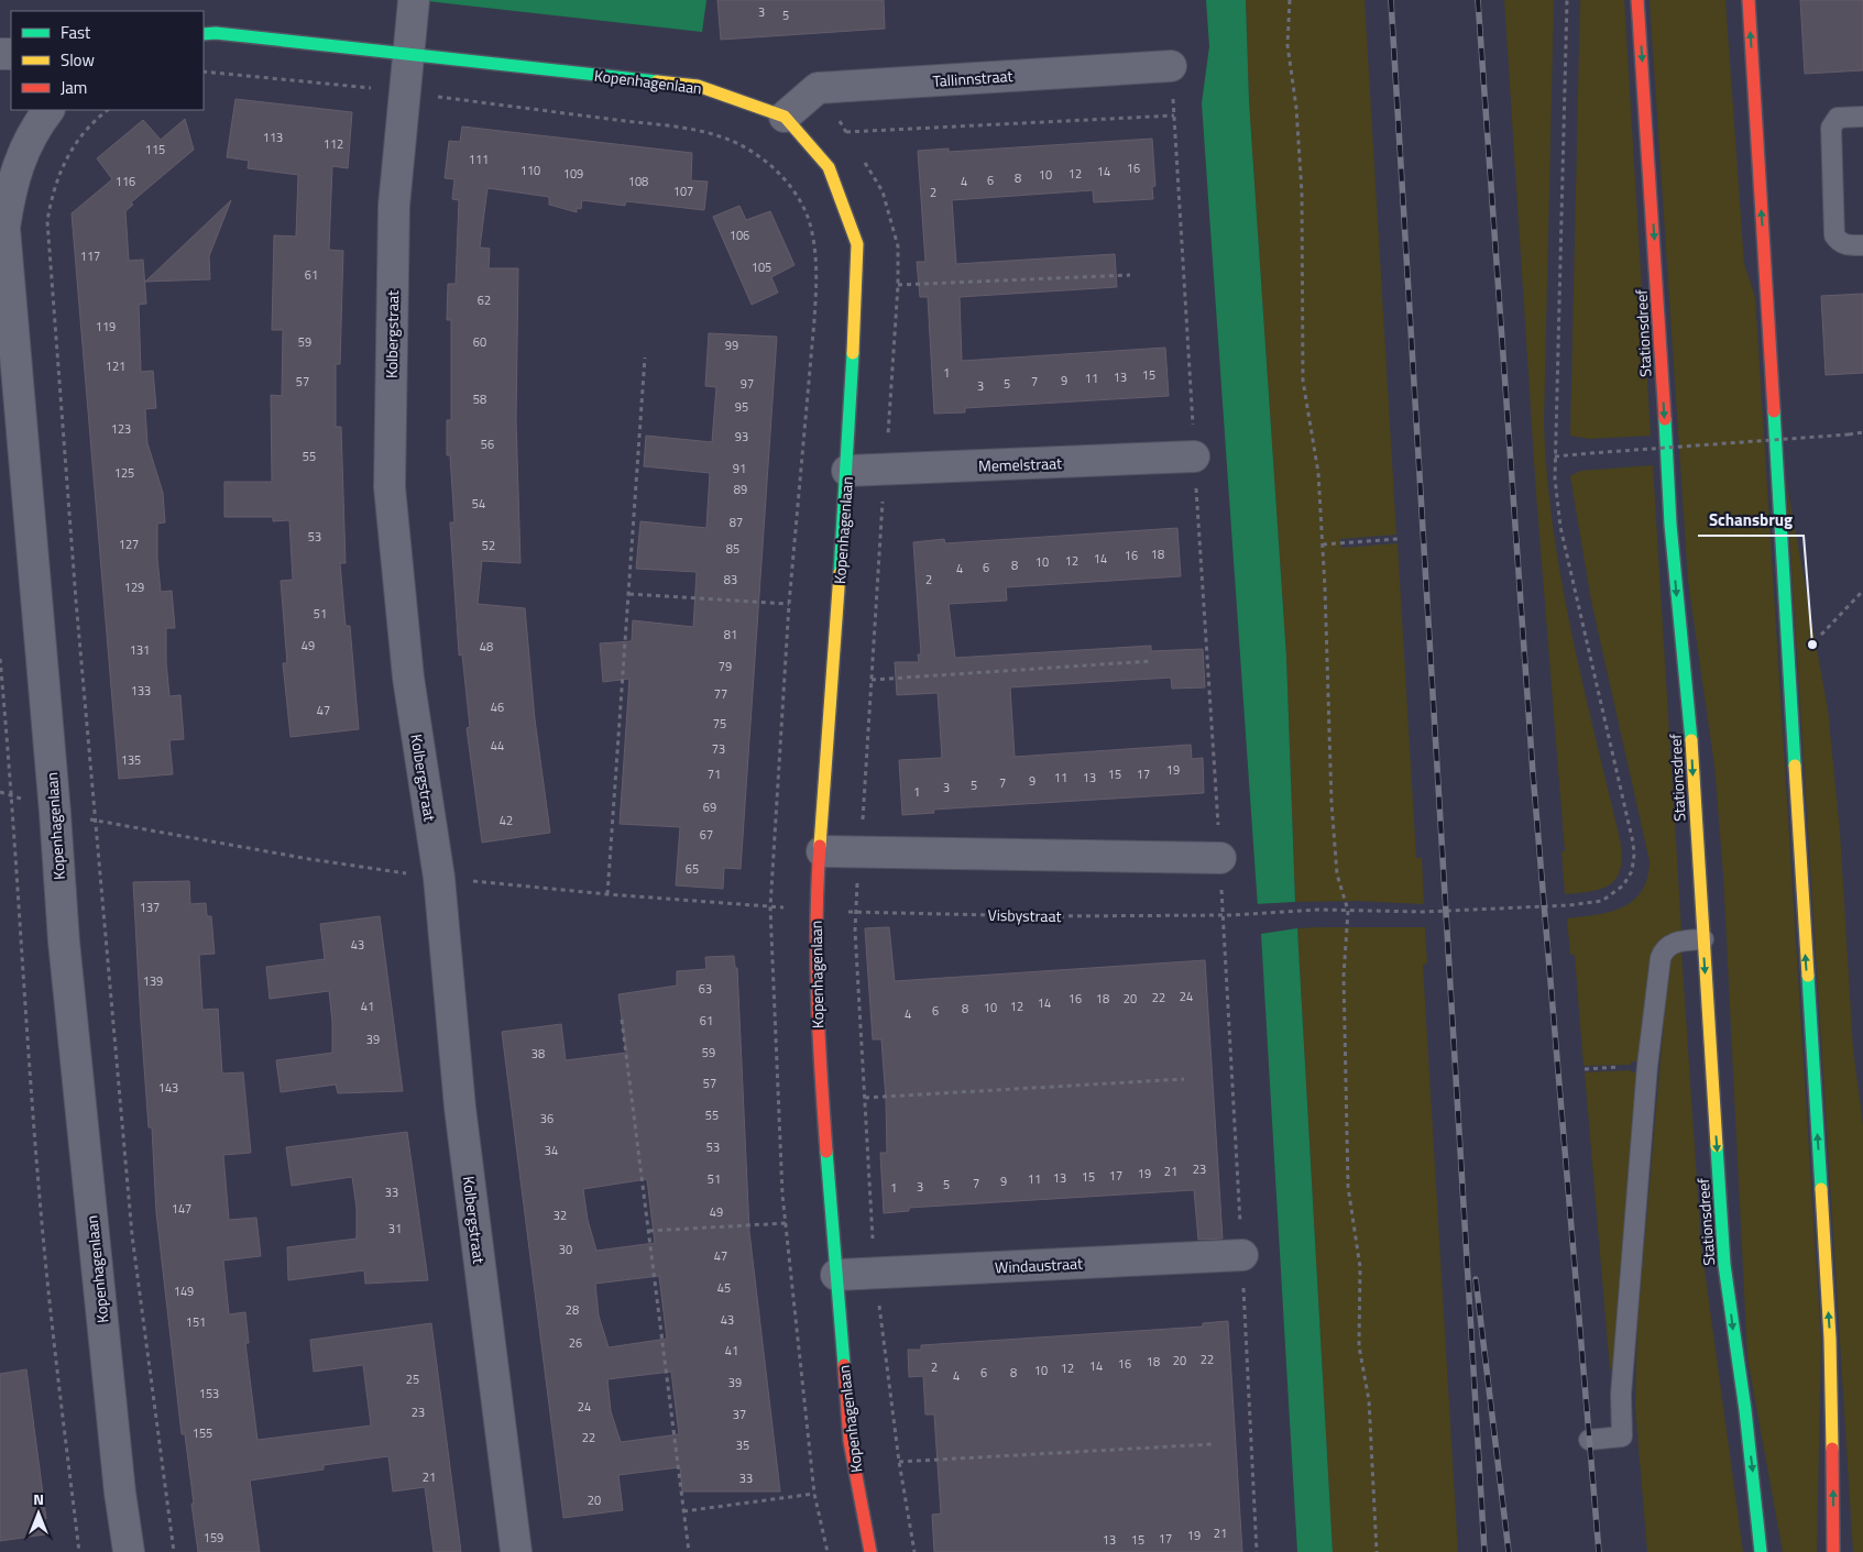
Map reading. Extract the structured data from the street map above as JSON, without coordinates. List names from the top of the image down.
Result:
{
  "streets": {
    "main road": ["Kopenhagenlaan", "Stationsdreef"],
    "street": [
      "Tallinnstraat",
      "Kolbergstraat",
      "Memelstraat",
      "Windaustraat"
    ],
    "path": ["Visbystraat"]
  },
  "crossings": [
    ["Kopenhagenlaan", "Kolbergstraat"],
    ["Kopenhagenlaan", "Memelstraat"],
    ["Kopenhagenlaan", "Visbystraat"],
    ["Kopenhagenlaan", "Windaustraat"]
  ],
  "places": ["Schansbrug"],
  "house_numbers": [
    "3",
    "5",
    "113",
    "112",
    "115",
    "111",
    "16",
    "110",
    "14",
    "109",
    "12",
    "10",
    "8",
    "6",
    "116",
    "108",
    "4",
    "107",
    "2",
    "106",
    "117",
    "105",
    "61",
    "62",
    "119",
    "59",
    "60",
    "99",
    "121",
    "1",
    "15",
    "13",
    "11",
    "9",
    "57",
    "7",
    "97",
    "5",
    "3",
    "58",
    "95",
    "123",
    "93",
    "56",
    "55",
    "91",
    "125",
    "89",
    "54",
    "87",
    "53",
    "127",
    "52",
    "85",
    "18",
    "16",
    "14",
    "12",
    "10",
    "8",
    "6",
    "4",
    "83",
    "2",
    "129",
    "51",
    "81",
    "49",
    "48",
    "131",
    "79",
    "133",
    "77",
    "46",
    "47",
    "75",
    "44",
    "73",
    "135",
    "19",
    "71",
    "15",
    "17",
    "11",
    "13",
    "9",
    "7",
    "5",
    "3",
    "1",
    "69",
    "42",
    "67",
    "65",
    "137",
    "43",
    "139",
    "63",
    "24",
    "22",
    "16",
    "18",
    "20",
    "14",
    "41",
    "12",
    "10",
    "8",
    "6",
    "4",
    "61",
    "39",
    "59",
    "38",
    "57",
    "143",
    "55",
    "36",
    "53",
    "34",
    "23",
    "21",
    "19",
    "17",
    "15",
    "13",
    "51",
    "11",
    "9",
    "7",
    "5",
    "3",
    "1",
    "33",
    "147",
    "49",
    "32",
    "31",
    "30",
    "47",
    "45",
    "149",
    "28",
    "43",
    "151",
    "26",
    "41",
    "22",
    "20",
    "18",
    "16",
    "14",
    "2",
    "12",
    "10",
    "6",
    "8",
    "4",
    "25",
    "39",
    "153",
    "24",
    "23",
    "37",
    "155",
    "22",
    "35",
    "21",
    "33",
    "20",
    "21",
    "19",
    "159",
    "17",
    "13",
    "15"
  ],
  "legend": ["Fast", "Slow", "Jam"],
  "north": "top"
}
